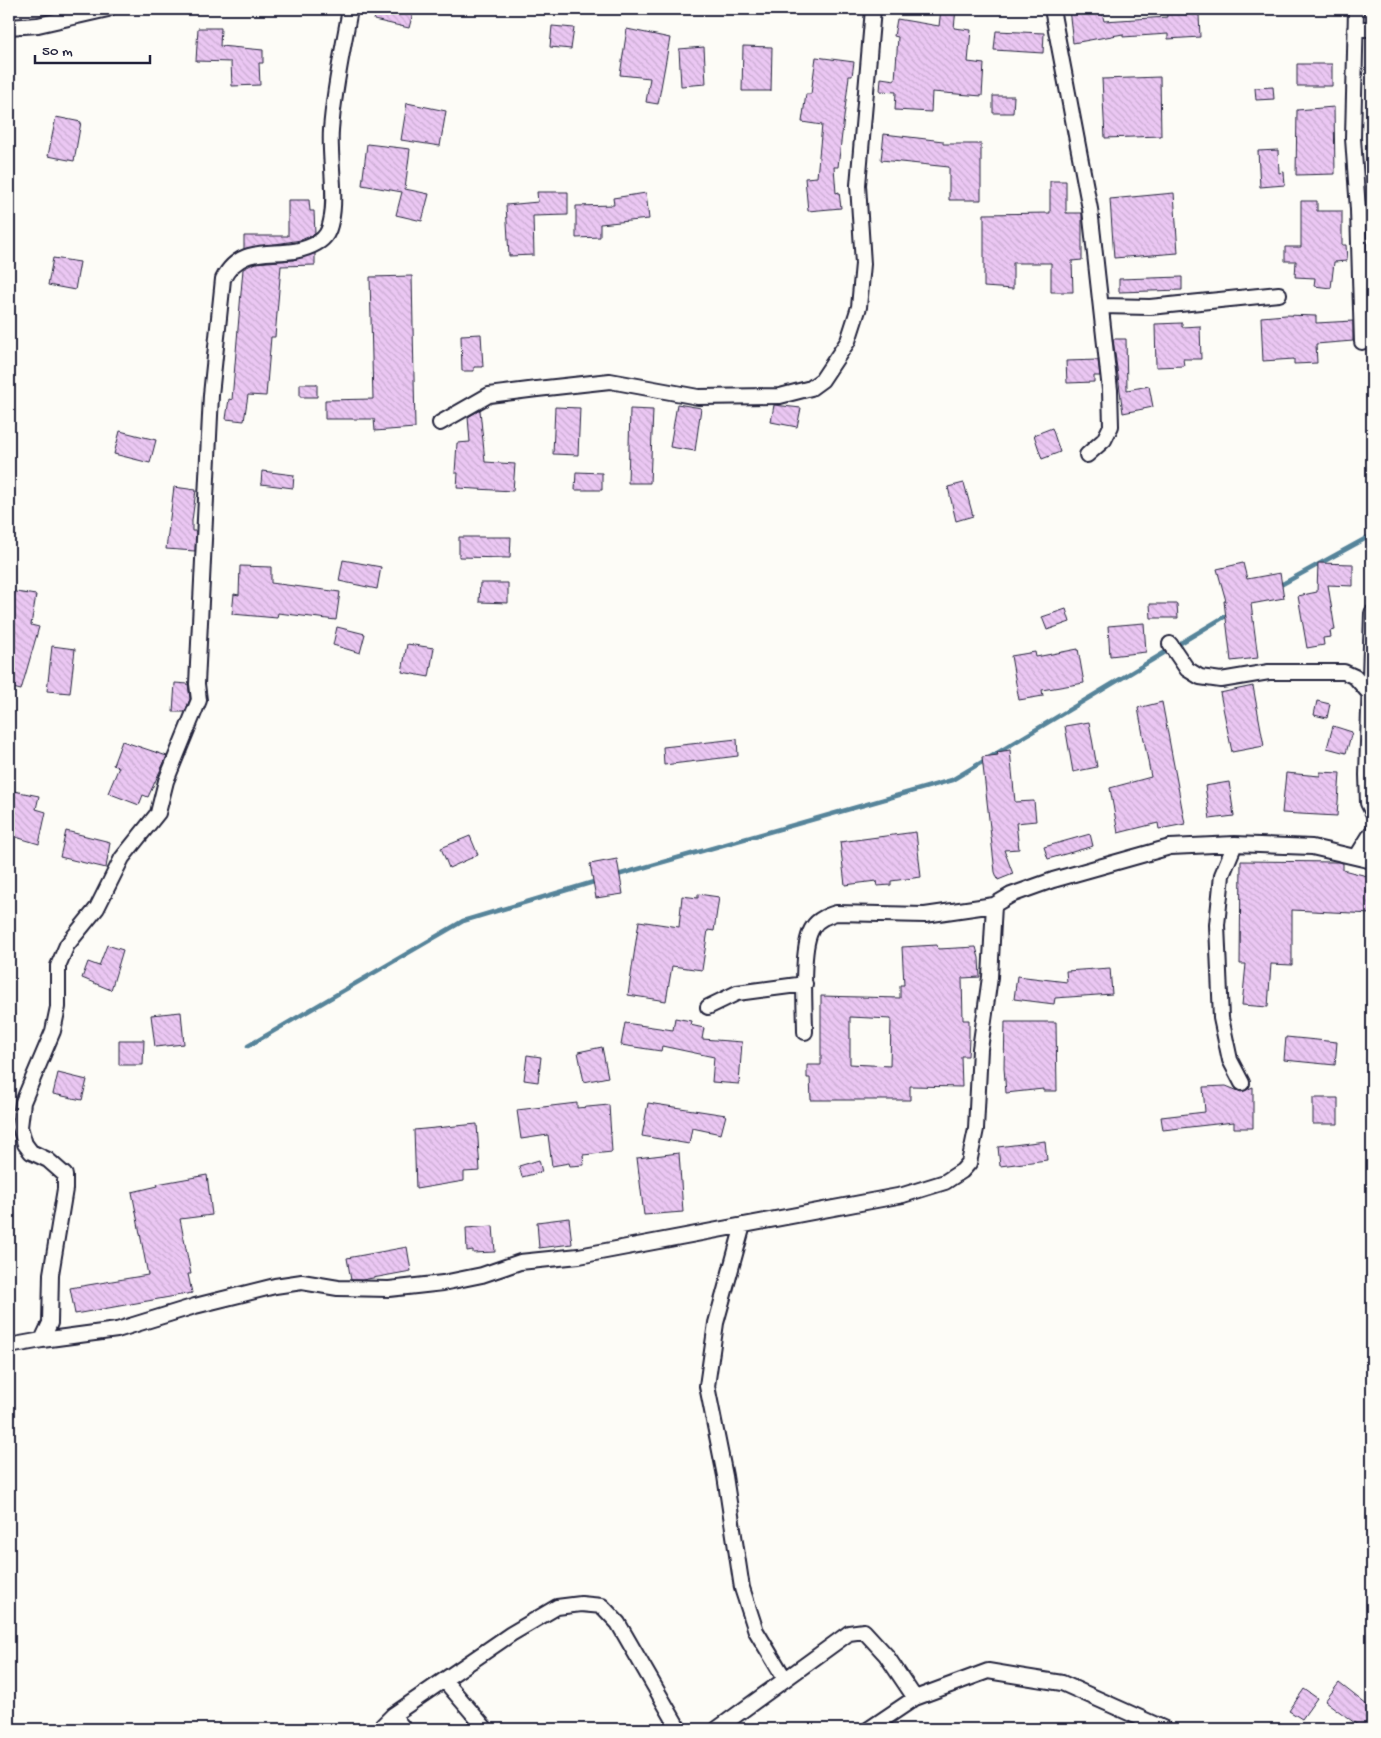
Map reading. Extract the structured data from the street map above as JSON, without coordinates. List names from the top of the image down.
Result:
{
  "scale_bar": "50 m"
}
